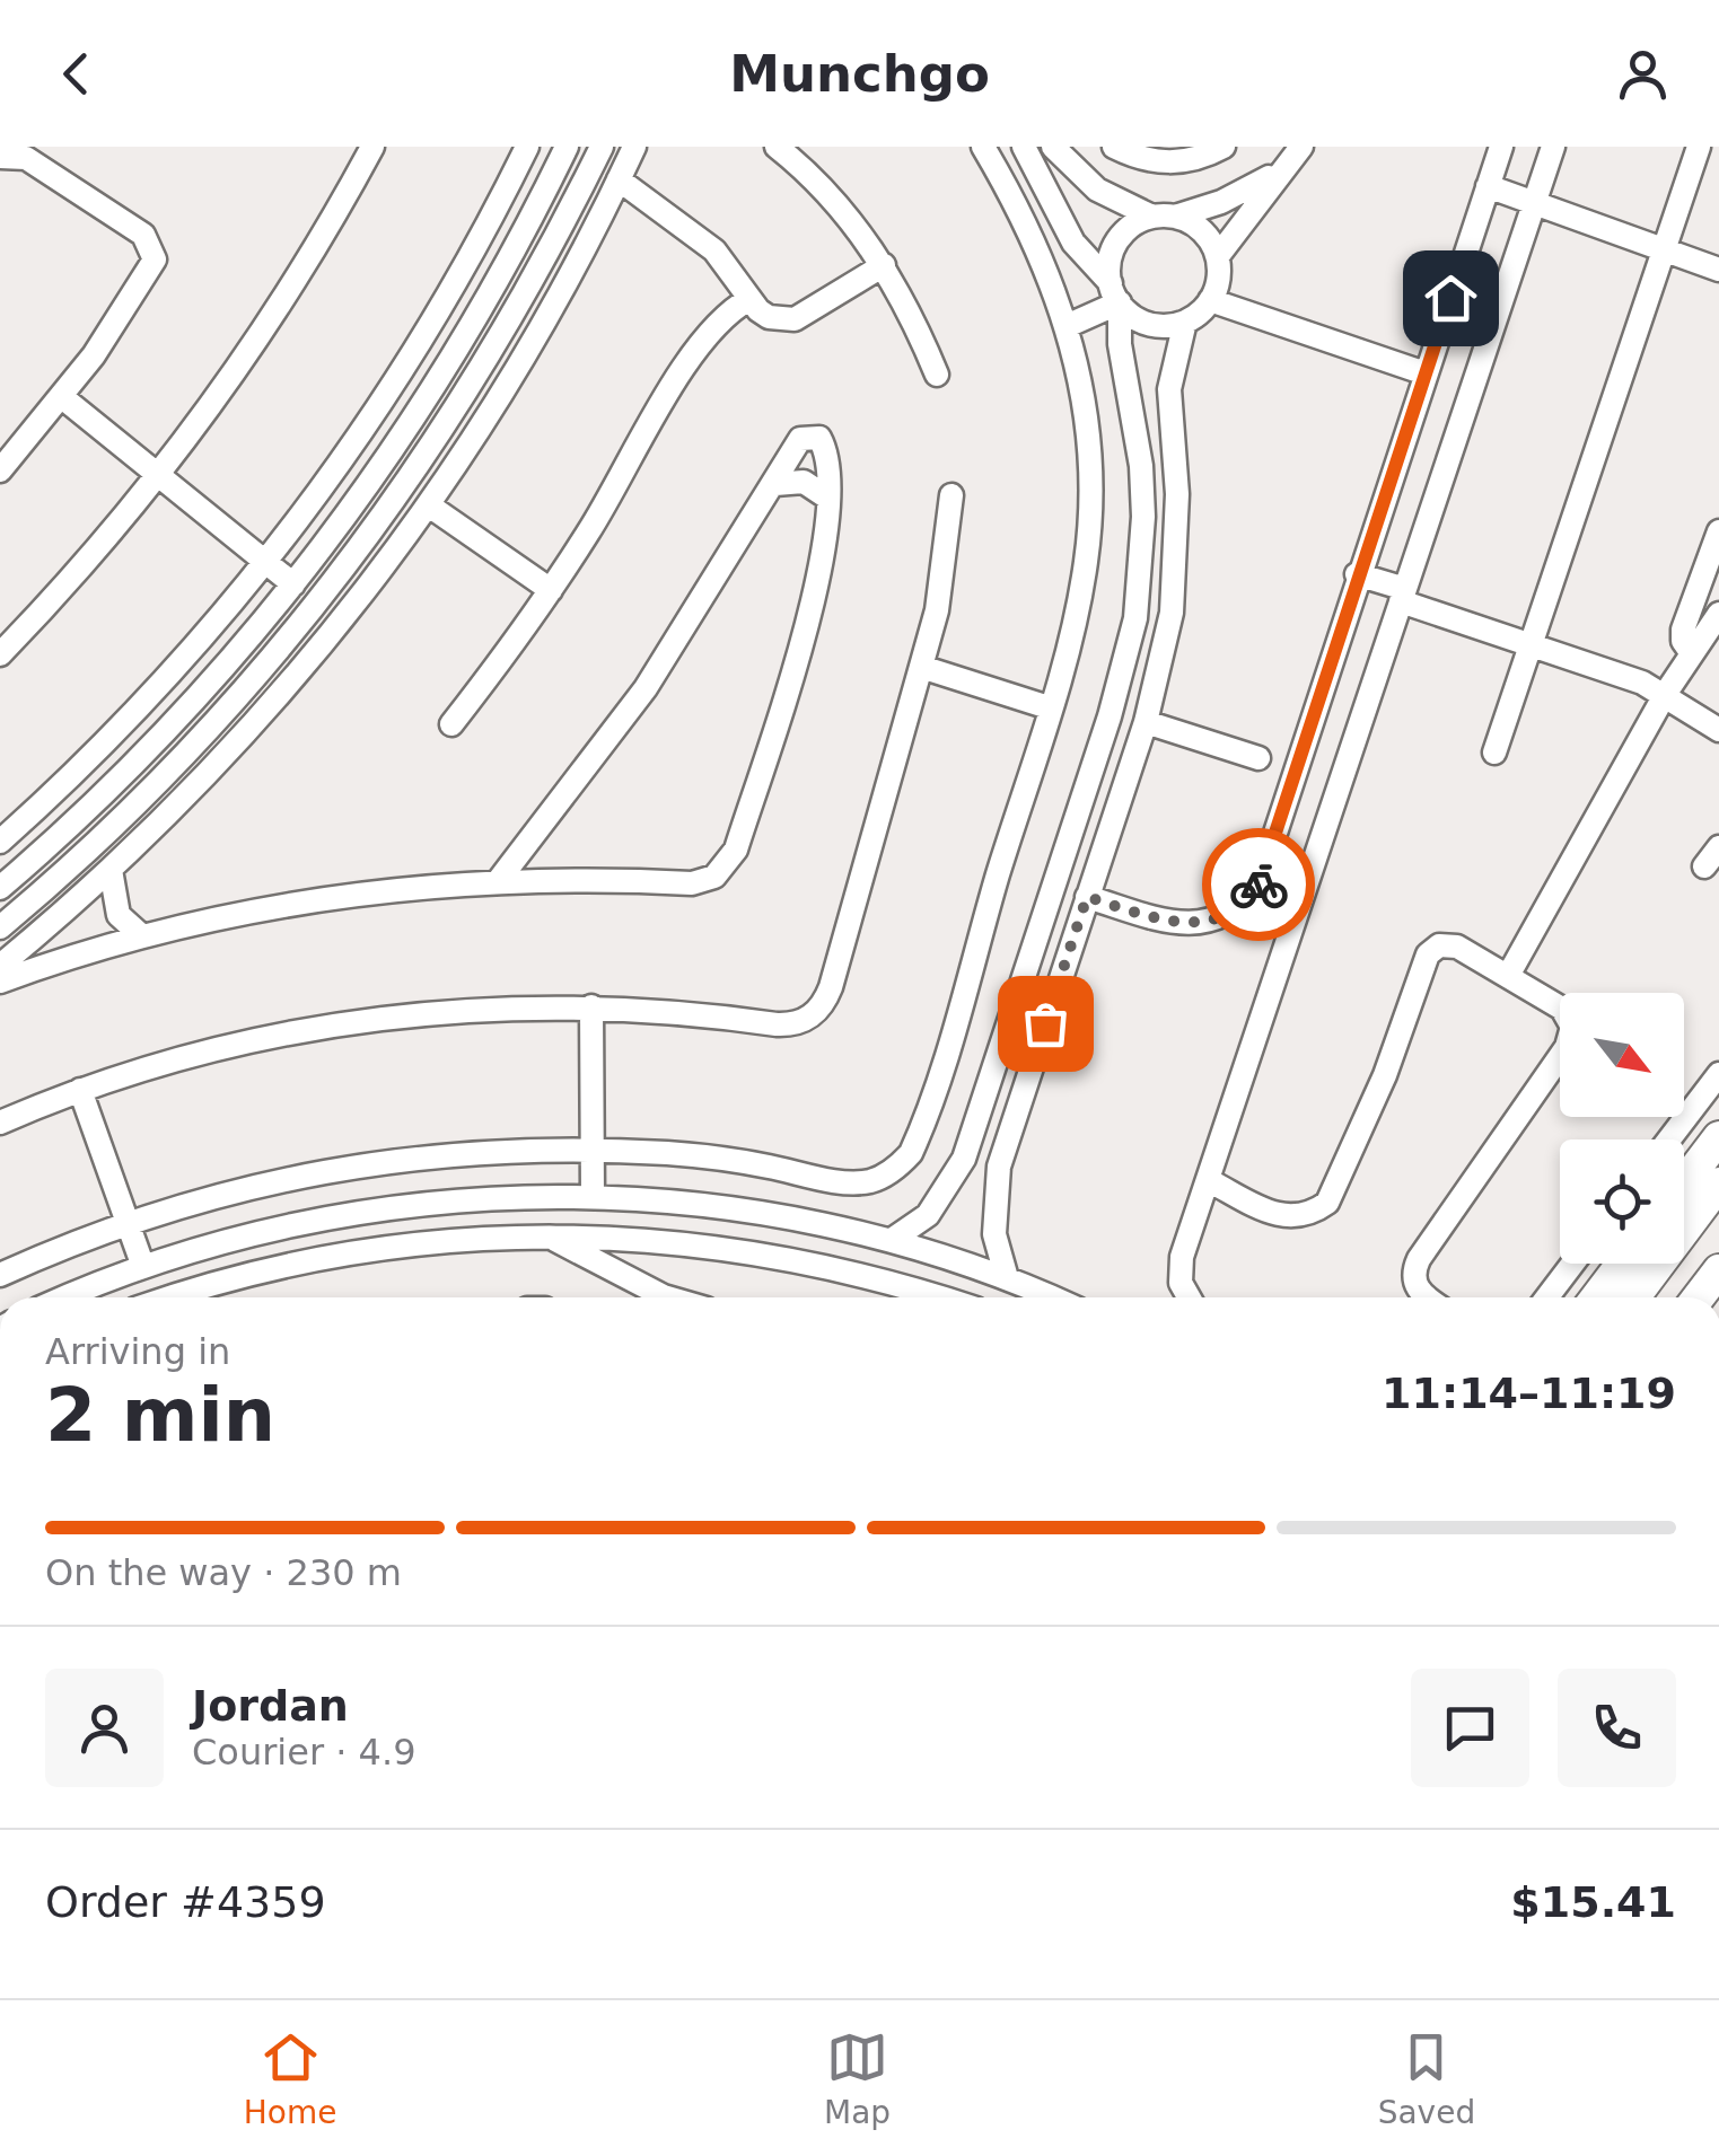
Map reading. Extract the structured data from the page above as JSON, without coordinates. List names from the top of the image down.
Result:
{
  "north": "bottom right",
  "page": {
    "header": "Munchgo",
    "heading": ["2 min", "Arriving in", "11:14–11:19"],
    "panel": [
      "Jordan",
      "Courier · 4.9",
      "Order #4359",
      "$15.41"
    ],
    "bar": "On the way · 230 m",
    "tabs": ["Home", "Map", "Saved"]
  }
}
